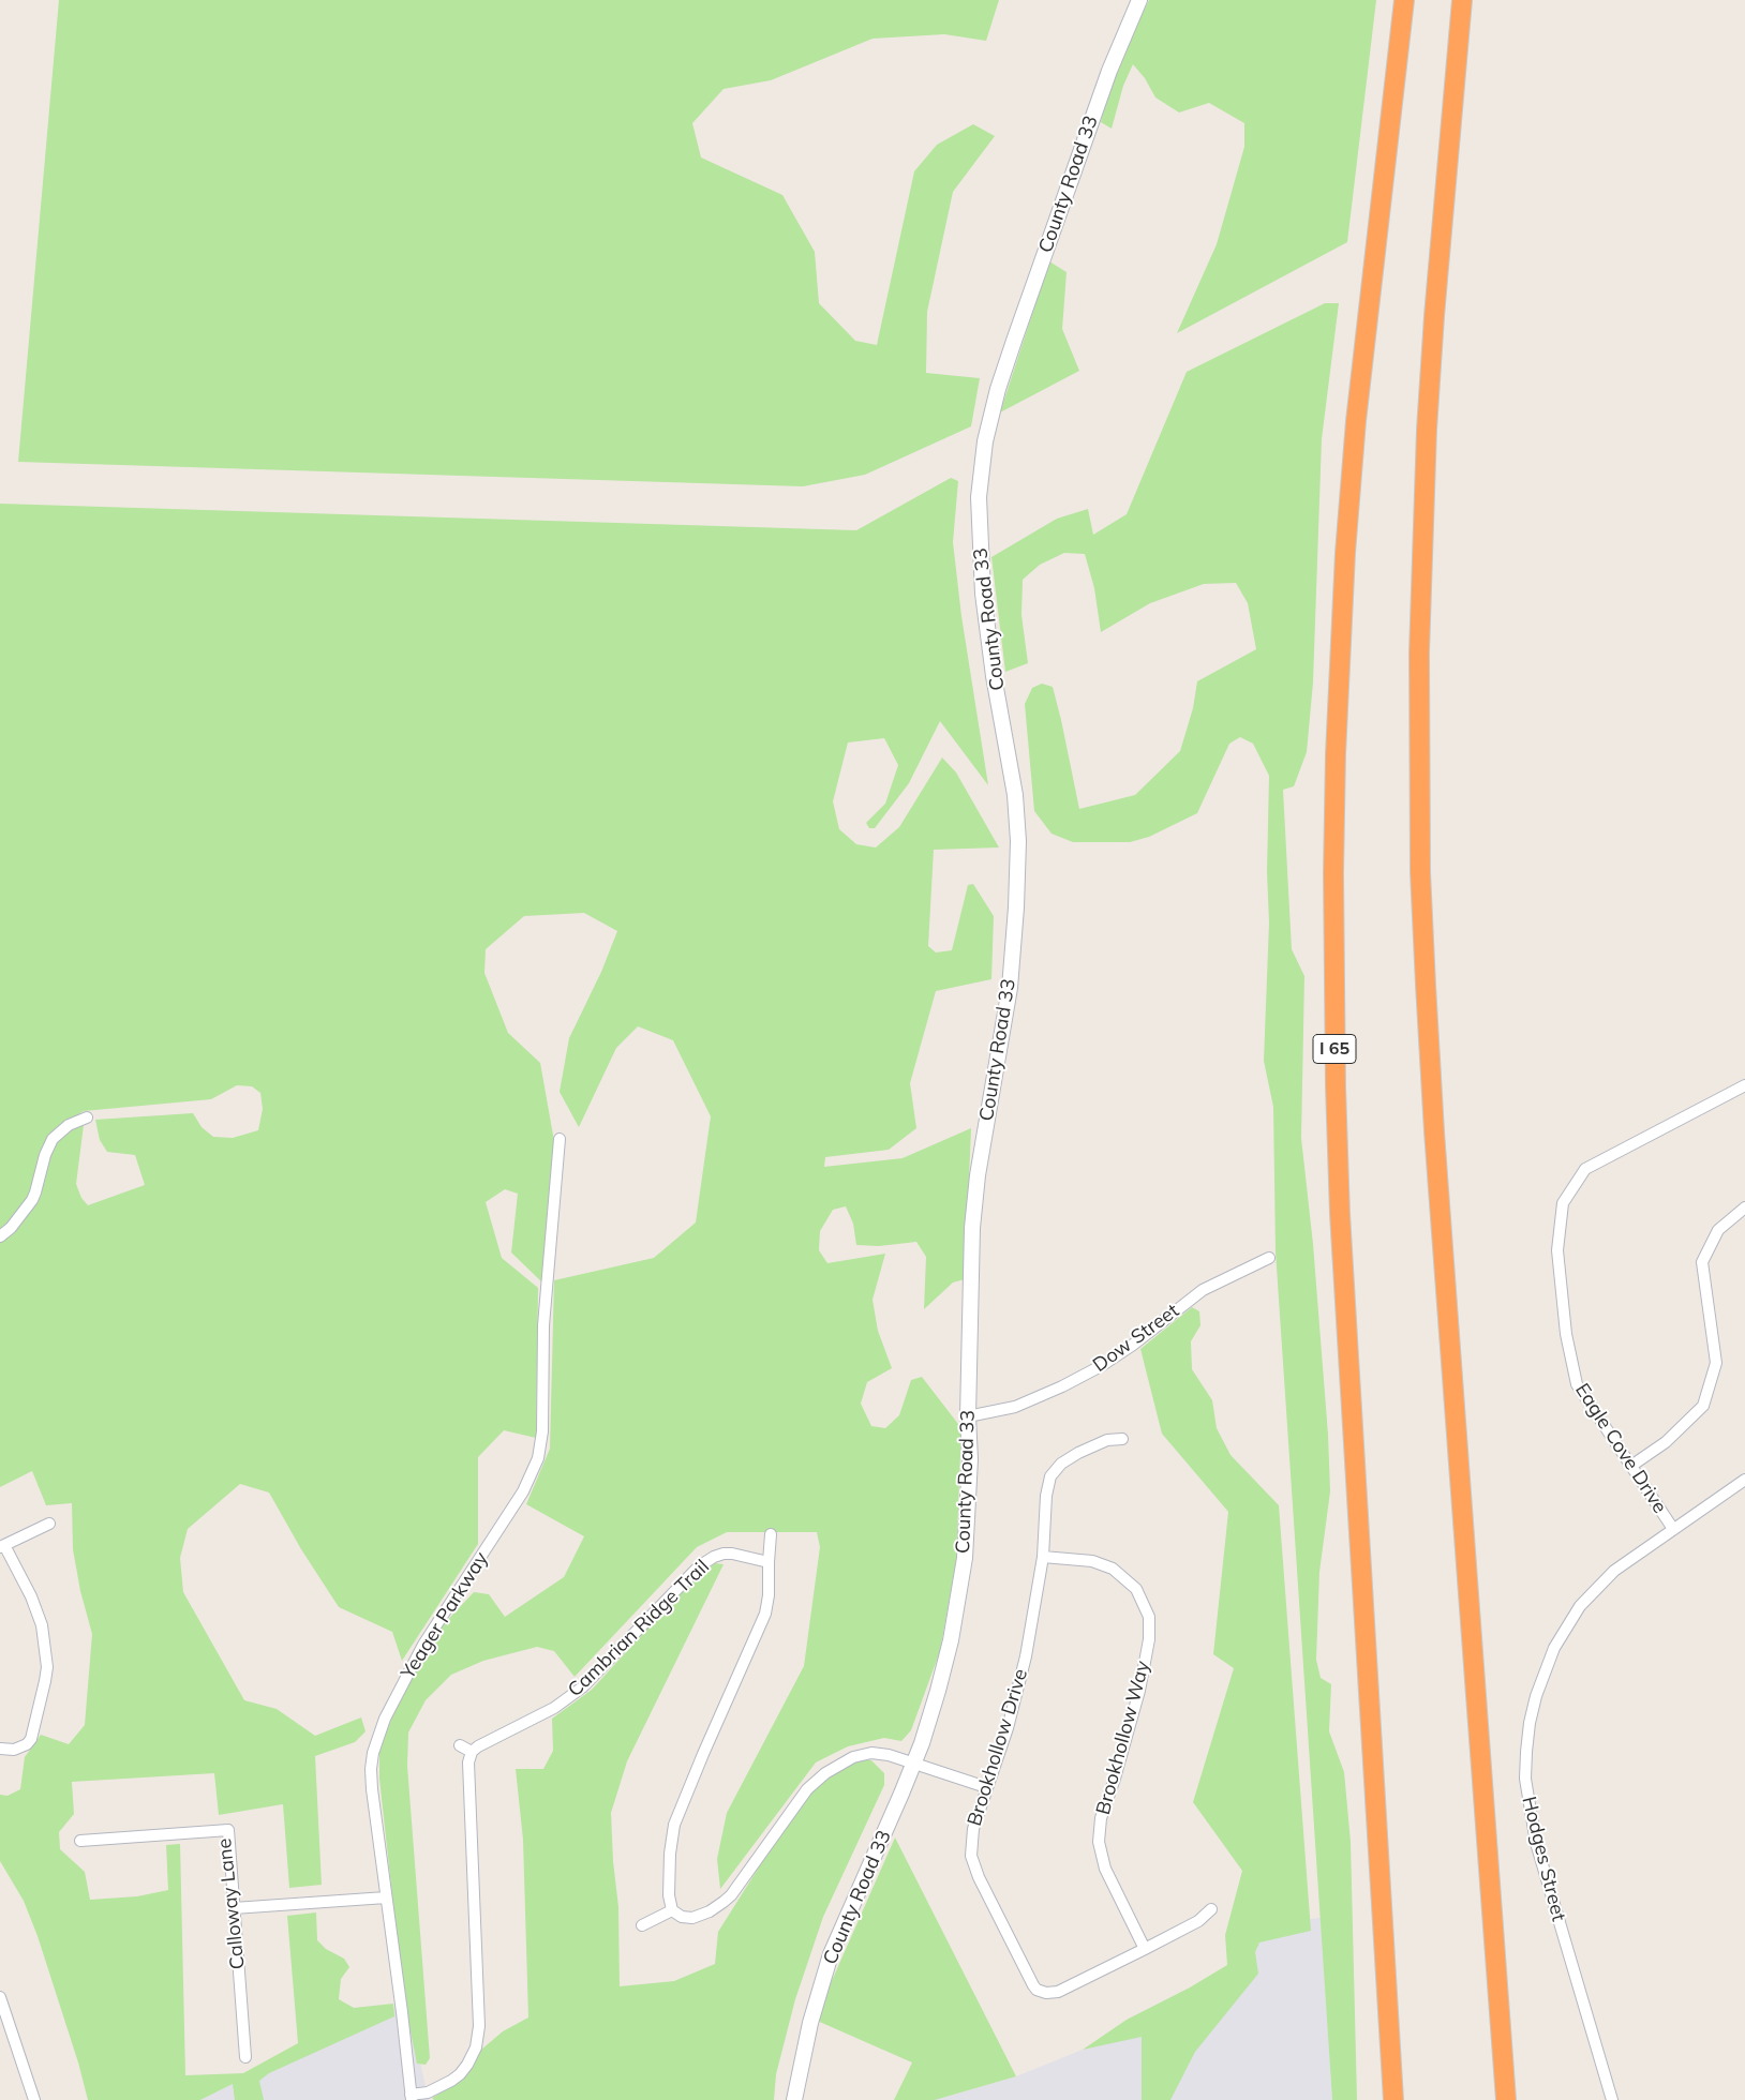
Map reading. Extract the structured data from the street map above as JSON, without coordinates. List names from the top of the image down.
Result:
{
  "streets": {
    "highway": ["I 65"],
    "street": [
      "County Road 33",
      "Dow Street",
      "Eagle Cove Drive",
      "Yeager Parkway",
      "Cambrian Ridge Trail",
      "Brookhollow Way",
      "Brookhollow Drive",
      "Hodges Street",
      "Calloway Lane"
    ]
  },
  "crossings": [
    ["County Road 33", "Dow Street"],
    ["Eagle Cove Drive", "Hodges Street"],
    ["Brookhollow Way", "Brookhollow Drive"]
  ]
}
